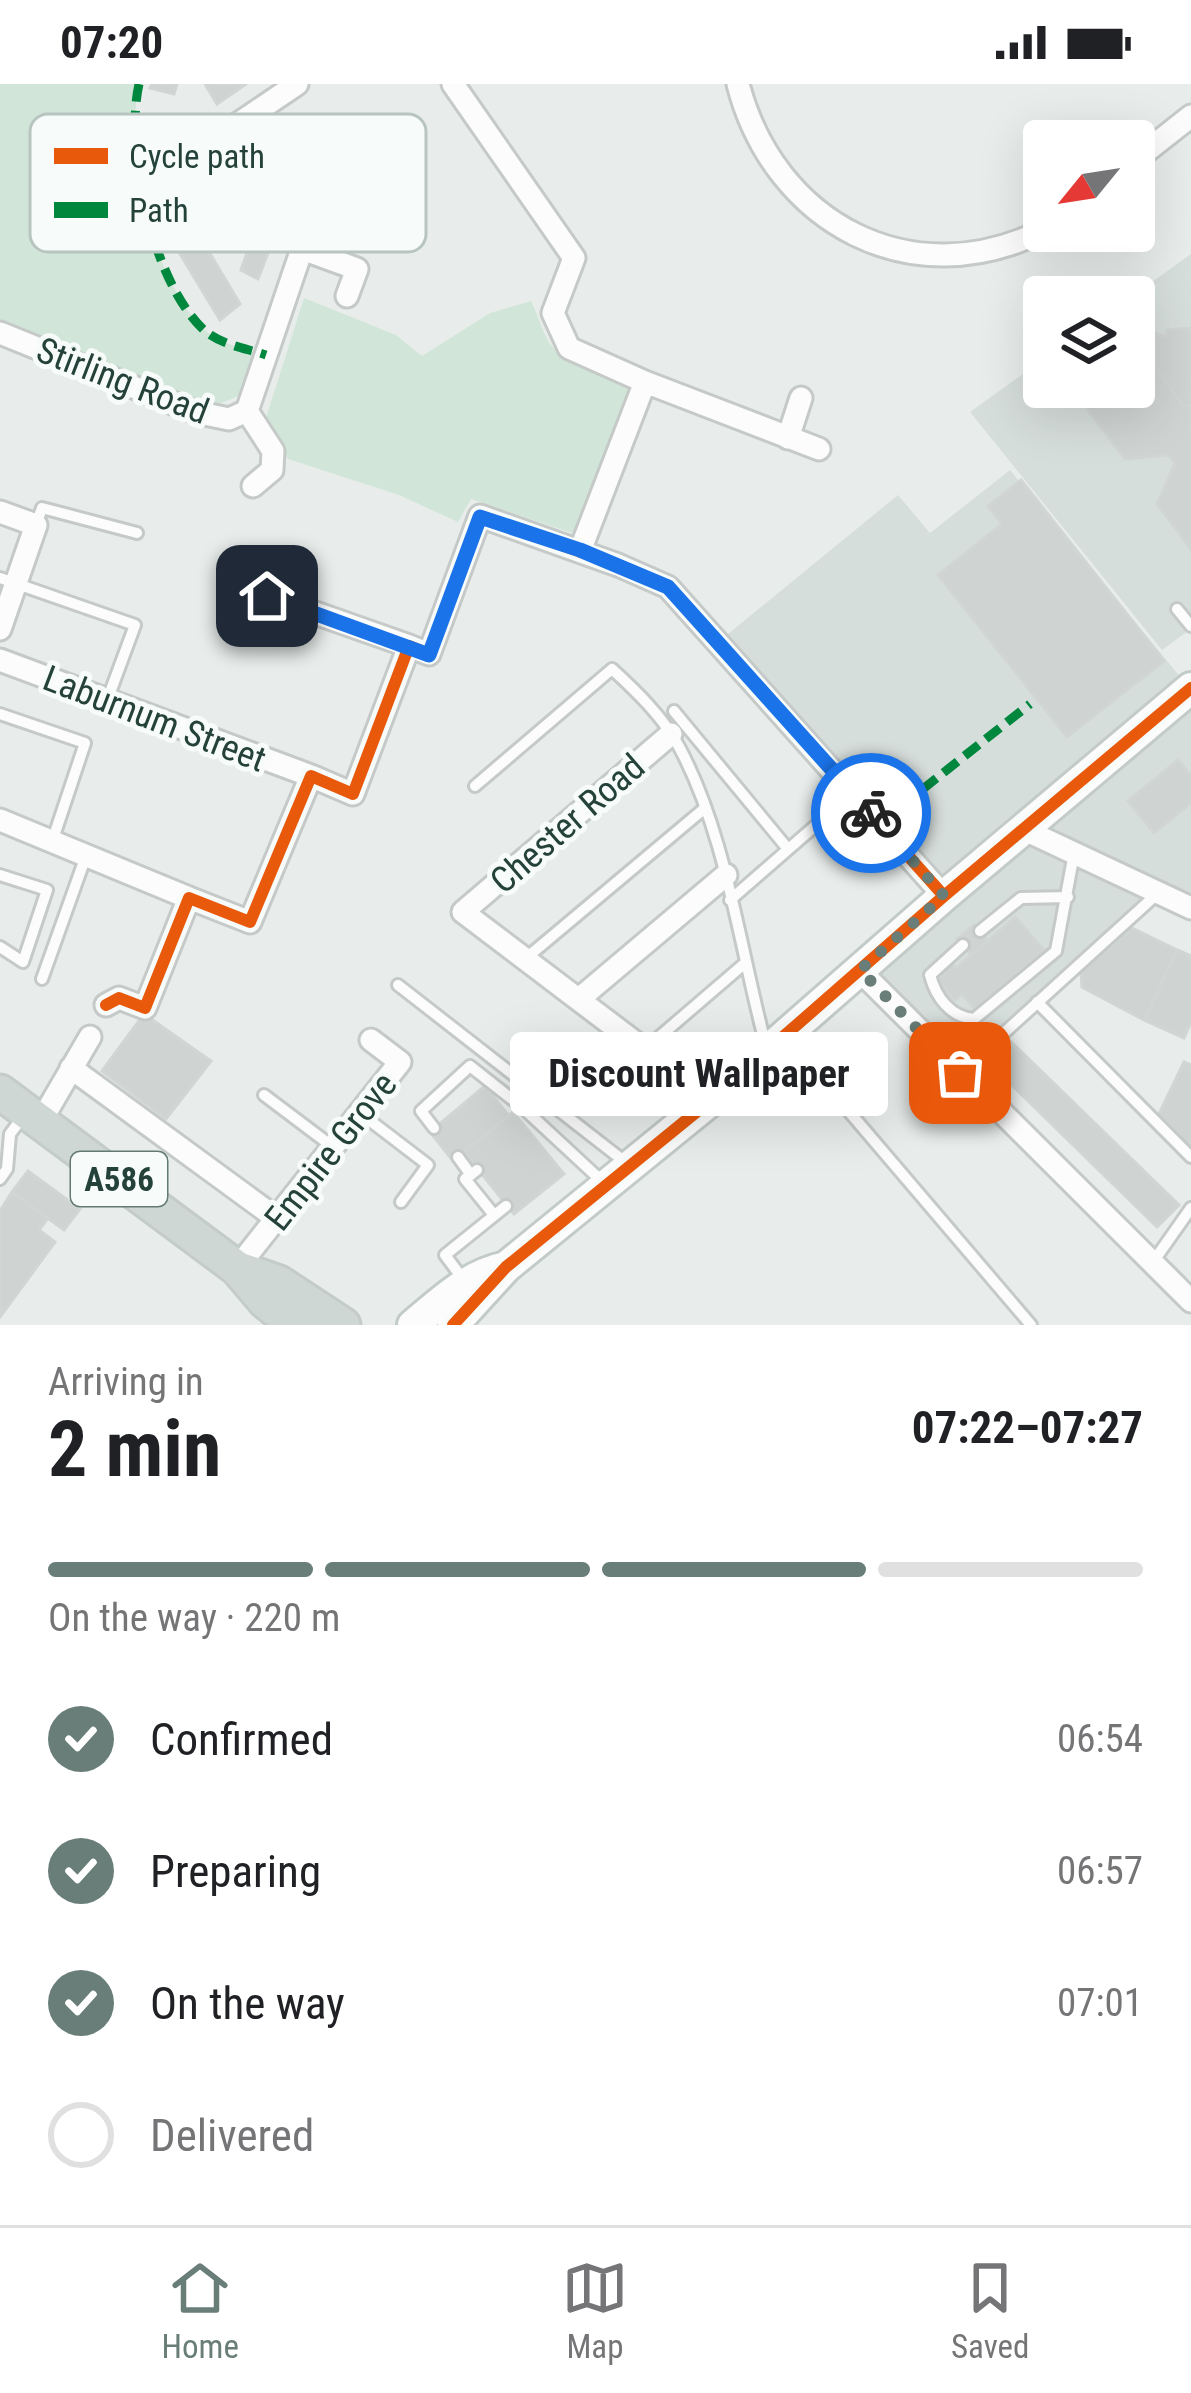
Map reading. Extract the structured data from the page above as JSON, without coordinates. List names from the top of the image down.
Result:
{
  "streets": {
    "main road": ["A586"],
    "street": [
      "Stirling Road",
      "Laburnum Street",
      "Chester Road",
      "Empire Grove"
    ]
  },
  "crossings": [
    ["Empire Grove", "A586"]
  ],
  "places": ["Discount Wallpaper"],
  "legend": ["Cycle path", "Path"],
  "north": "bottom left",
  "page": {
    "status": "07:20",
    "bubble": "Discount Wallpaper",
    "heading": ["2 min", "Arriving in", "07:22–07:27"],
    "bar": "On the way · 220 m",
    "list": [
      ["Confirmed", "06:54"],
      ["Preparing", "06:57"],
      ["On the way", "07:01"],
      "Delivered"
    ],
    "tabs": ["Home", "Map", "Saved"]
  }
}
